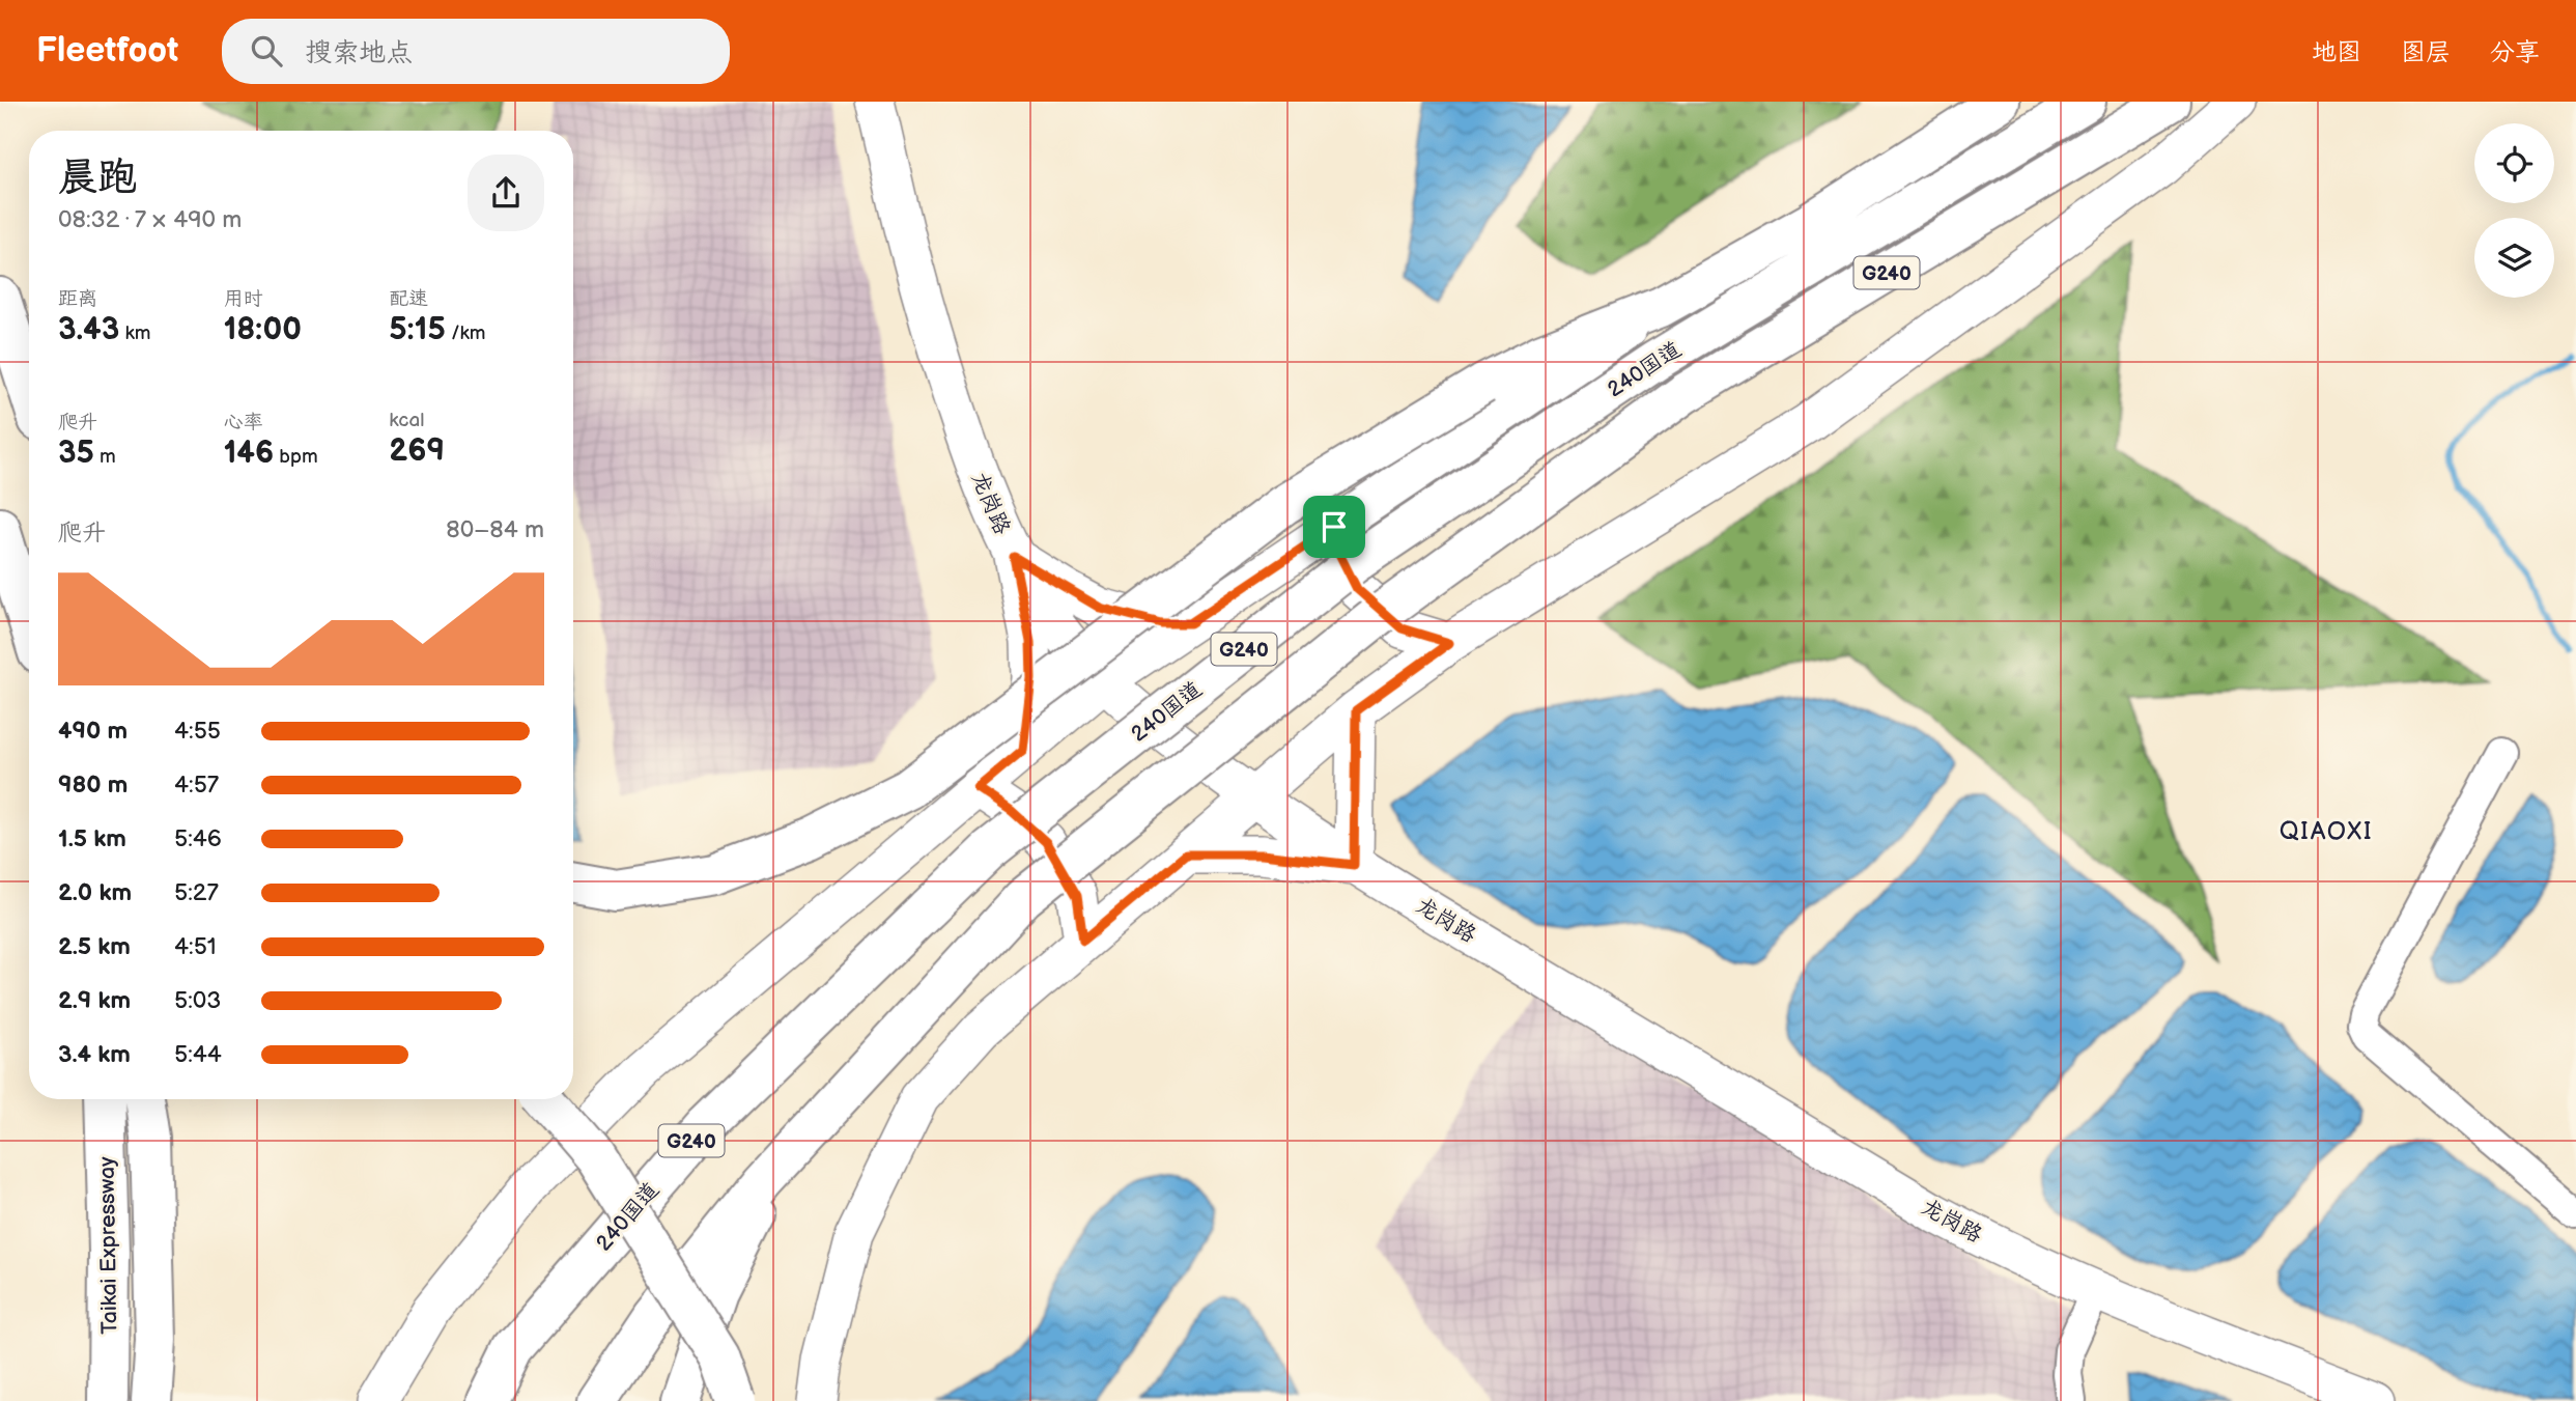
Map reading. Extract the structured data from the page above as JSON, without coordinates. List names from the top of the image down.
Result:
{
  "streets": {
    "highway": ["G240", "240国道", "Taikai Expressway"],
    "main road": ["龙岗路"]
  },
  "districts": ["QIAOXI"],
  "page": {
    "header": "Fleetfoot",
    "search": "搜索地点",
    "nav": ["地图", "图层", "分享"],
    "heading": ["晨跑", "08:32 · 7 × 490 m"],
    "stats": [
      ["距离", "3.43 km"],
      ["用时", "18:00"],
      ["配速", "5:15 /km"],
      ["爬升", "35 m"],
      ["心率", "146 bpm"],
      ["kcal", "269"]
    ],
    "chart": ["爬升", "80–84 m"],
    "list": [
      {
        "name": "490 m",
        "note": "4:55"
      },
      {
        "name": "980 m",
        "note": "4:57"
      },
      {
        "name": "1.5 km",
        "note": "5:46"
      },
      {
        "name": "2.0 km",
        "note": "5:27"
      },
      {
        "name": "2.5 km",
        "note": "4:51"
      },
      {
        "name": "2.9 km",
        "note": "5:03"
      },
      {
        "name": "3.4 km",
        "note": "5:44"
      }
    ]
  }
}
